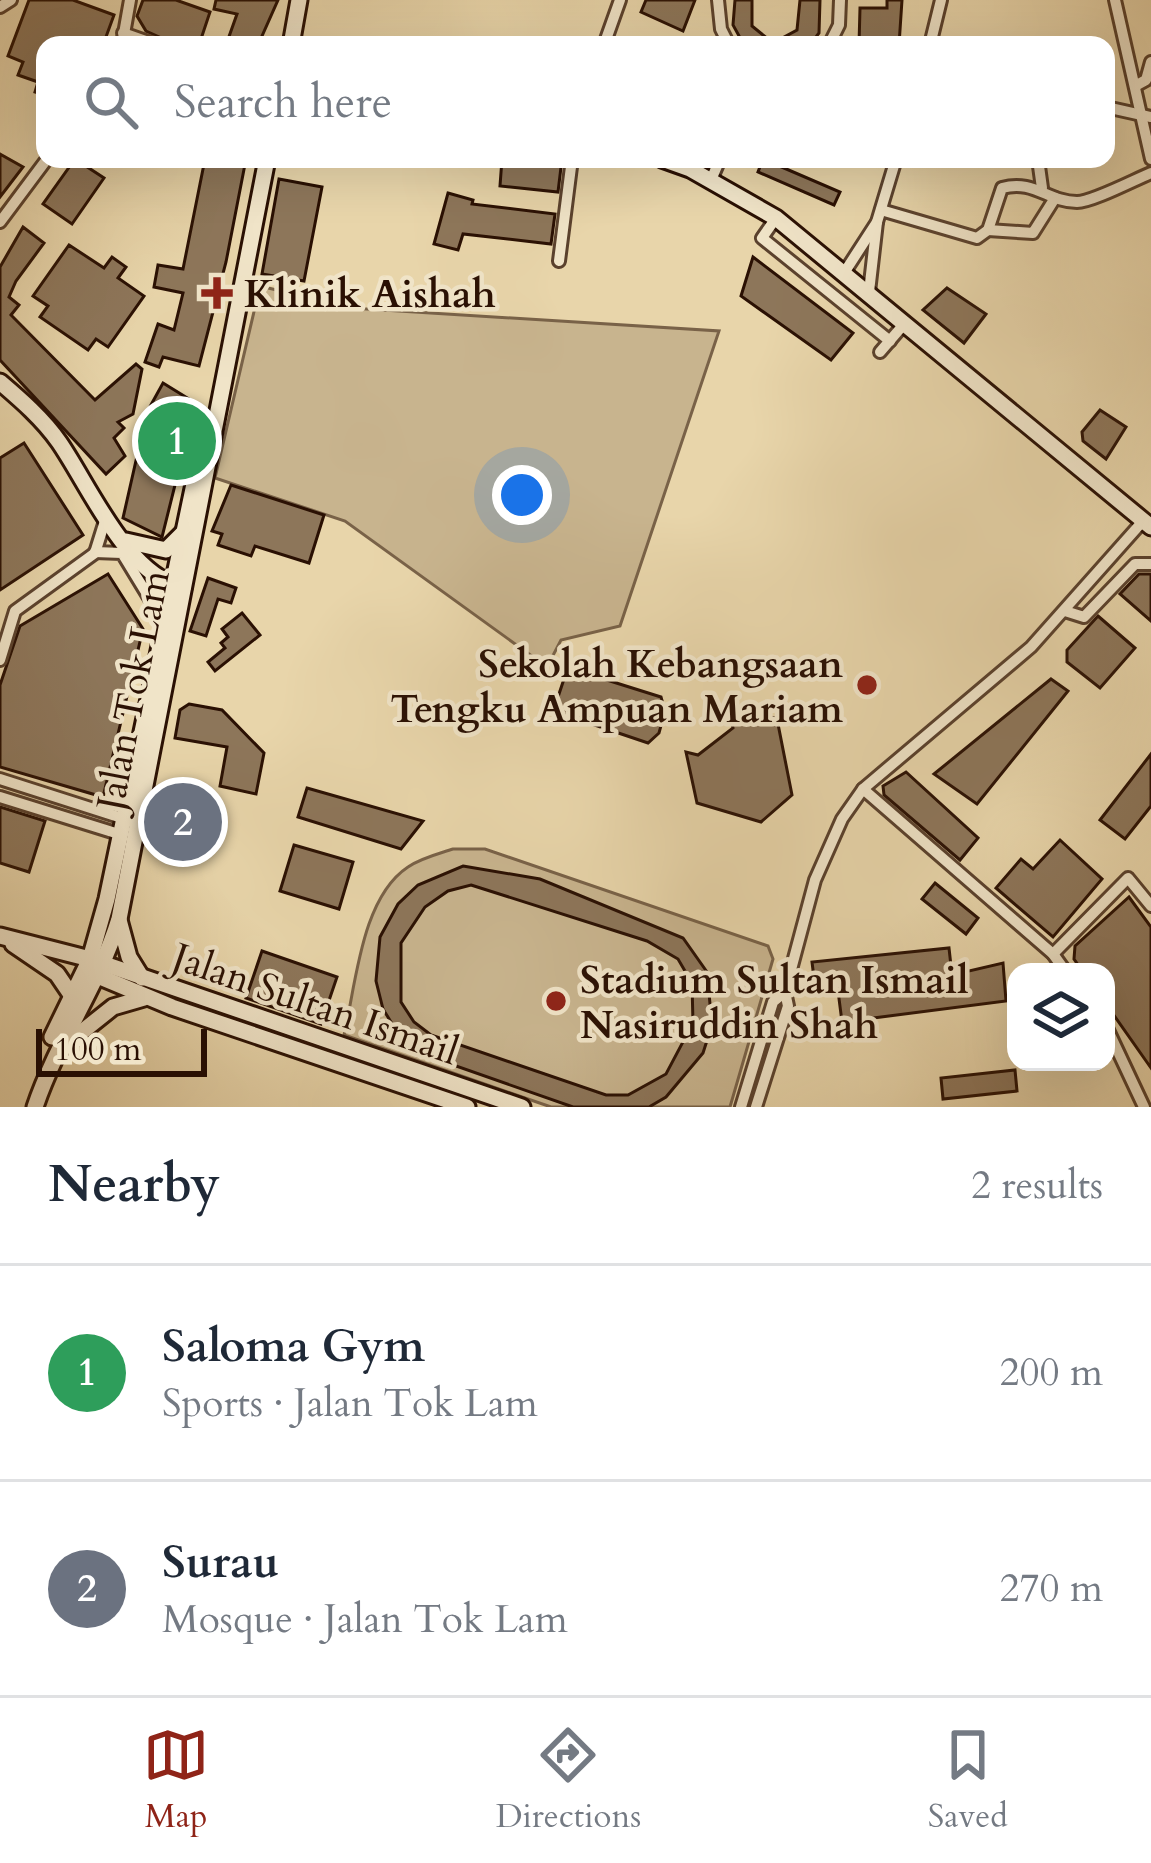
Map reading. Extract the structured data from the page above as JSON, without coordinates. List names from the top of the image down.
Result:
{
  "streets": {
    "street": ["Jalan Tok Lam", "Jalan Sultan Ismail"]
  },
  "crossings": [
    ["Jalan Tok Lam", "Jalan Sultan Ismail"]
  ],
  "places": {
    "health": ["Klinik Aishah"],
    "other": ["Sekolah Kebangsaan Tengku Ampuan Mariam", "Stadium Sultan Ismail Nasiruddin Shah"]
  },
  "scale_bar": "100 m",
  "page": {
    "search": "Search here",
    "pins": ["1", "2"],
    "scale": "100 m",
    "heading": ["Nearby", "2 results"],
    "list": [
      {
        "mark": "1",
        "name": "Saloma Gym",
        "note": "Sports · Jalan Tok Lam",
        "value": "200 m"
      },
      {
        "mark": "2",
        "name": "Surau",
        "note": "Mosque · Jalan Tok Lam",
        "value": "270 m"
      }
    ],
    "nav": ["Map", "Directions", "Saved"]
  }
}
